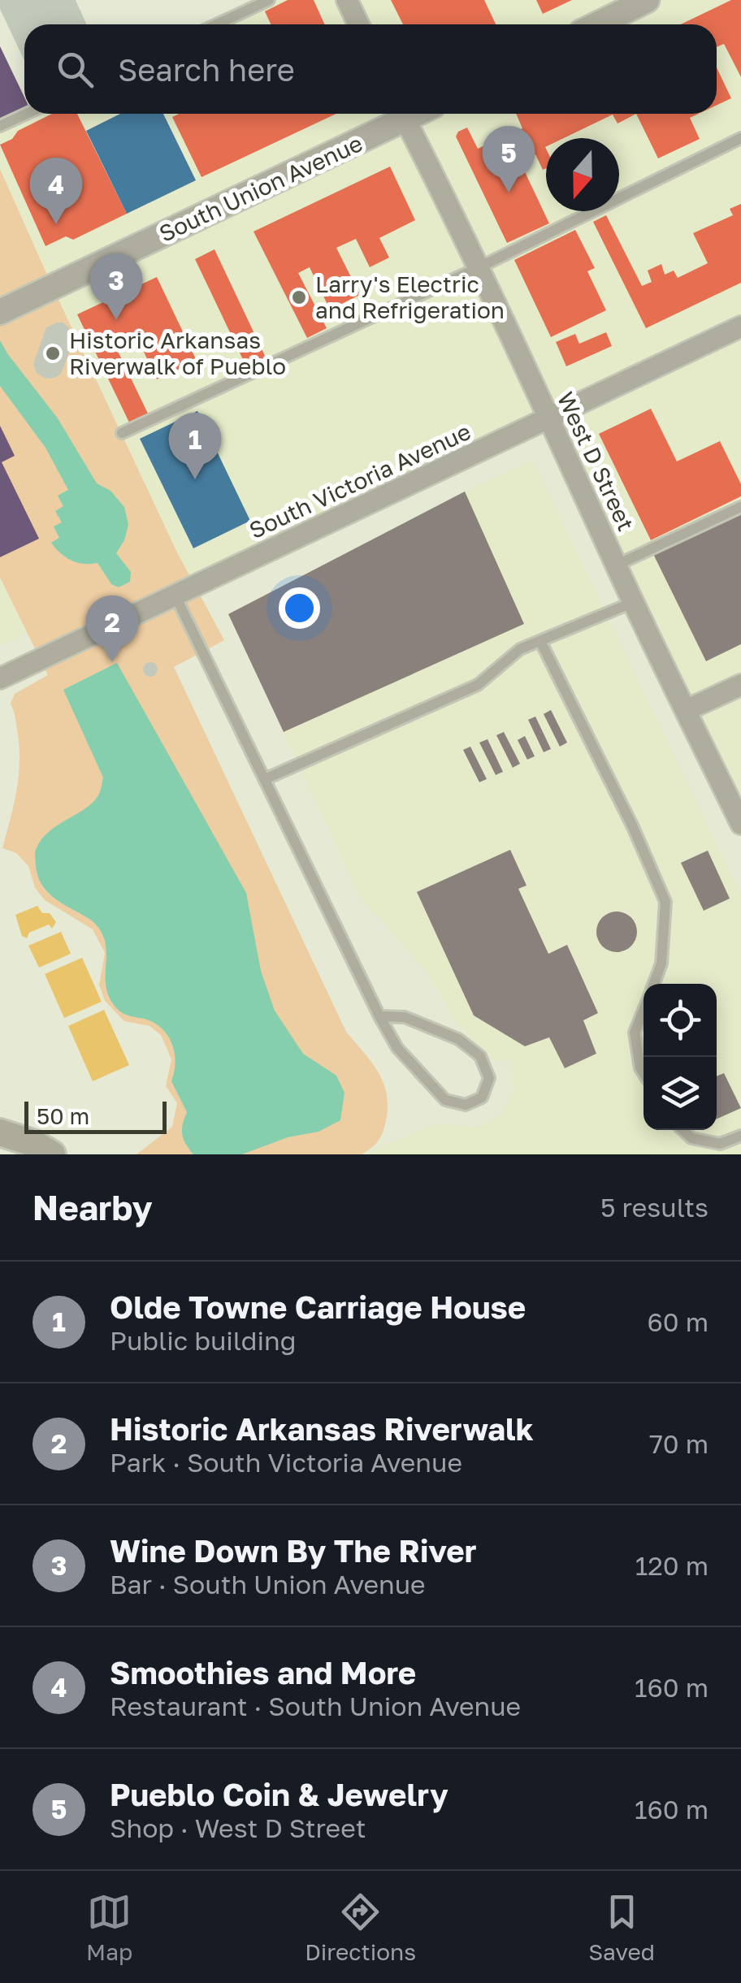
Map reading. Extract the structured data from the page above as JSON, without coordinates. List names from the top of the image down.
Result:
{
  "streets": {
    "street": ["South Union Avenue", "West D Street", "South Victoria Avenue"]
  },
  "crossings": [
    ["West D Street", "South Victoria Avenue"]
  ],
  "places": ["Larry's Electric and Refrigeration", "Historic Arkansas Riverwalk of Pueblo"],
  "scale_bar": "50 m",
  "north": "bottom",
  "page": {
    "search": "Search here",
    "pins": [
      "5",
      "4",
      "3",
      "1",
      "2"
    ],
    "scale": "50 m",
    "heading": ["Nearby", "5 results"],
    "list": [
      {
        "mark": "1",
        "name": "Olde Towne Carriage House",
        "note": "Public building",
        "value": "60 m"
      },
      {
        "mark": "2",
        "name": "Historic Arkansas Riverwalk",
        "note": "Park · South Victoria Avenue",
        "value": "70 m"
      },
      {
        "mark": "3",
        "name": "Wine Down By The River",
        "note": "Bar · South Union Avenue",
        "value": "120 m"
      },
      {
        "mark": "4",
        "name": "Smoothies and More",
        "note": "Restaurant · South Union Avenue",
        "value": "160 m"
      },
      {
        "mark": "5",
        "name": "Pueblo Coin & Jewelry",
        "note": "Shop · West D Street",
        "value": "160 m"
      }
    ],
    "nav": ["Map", "Directions", "Saved"]
  }
}
